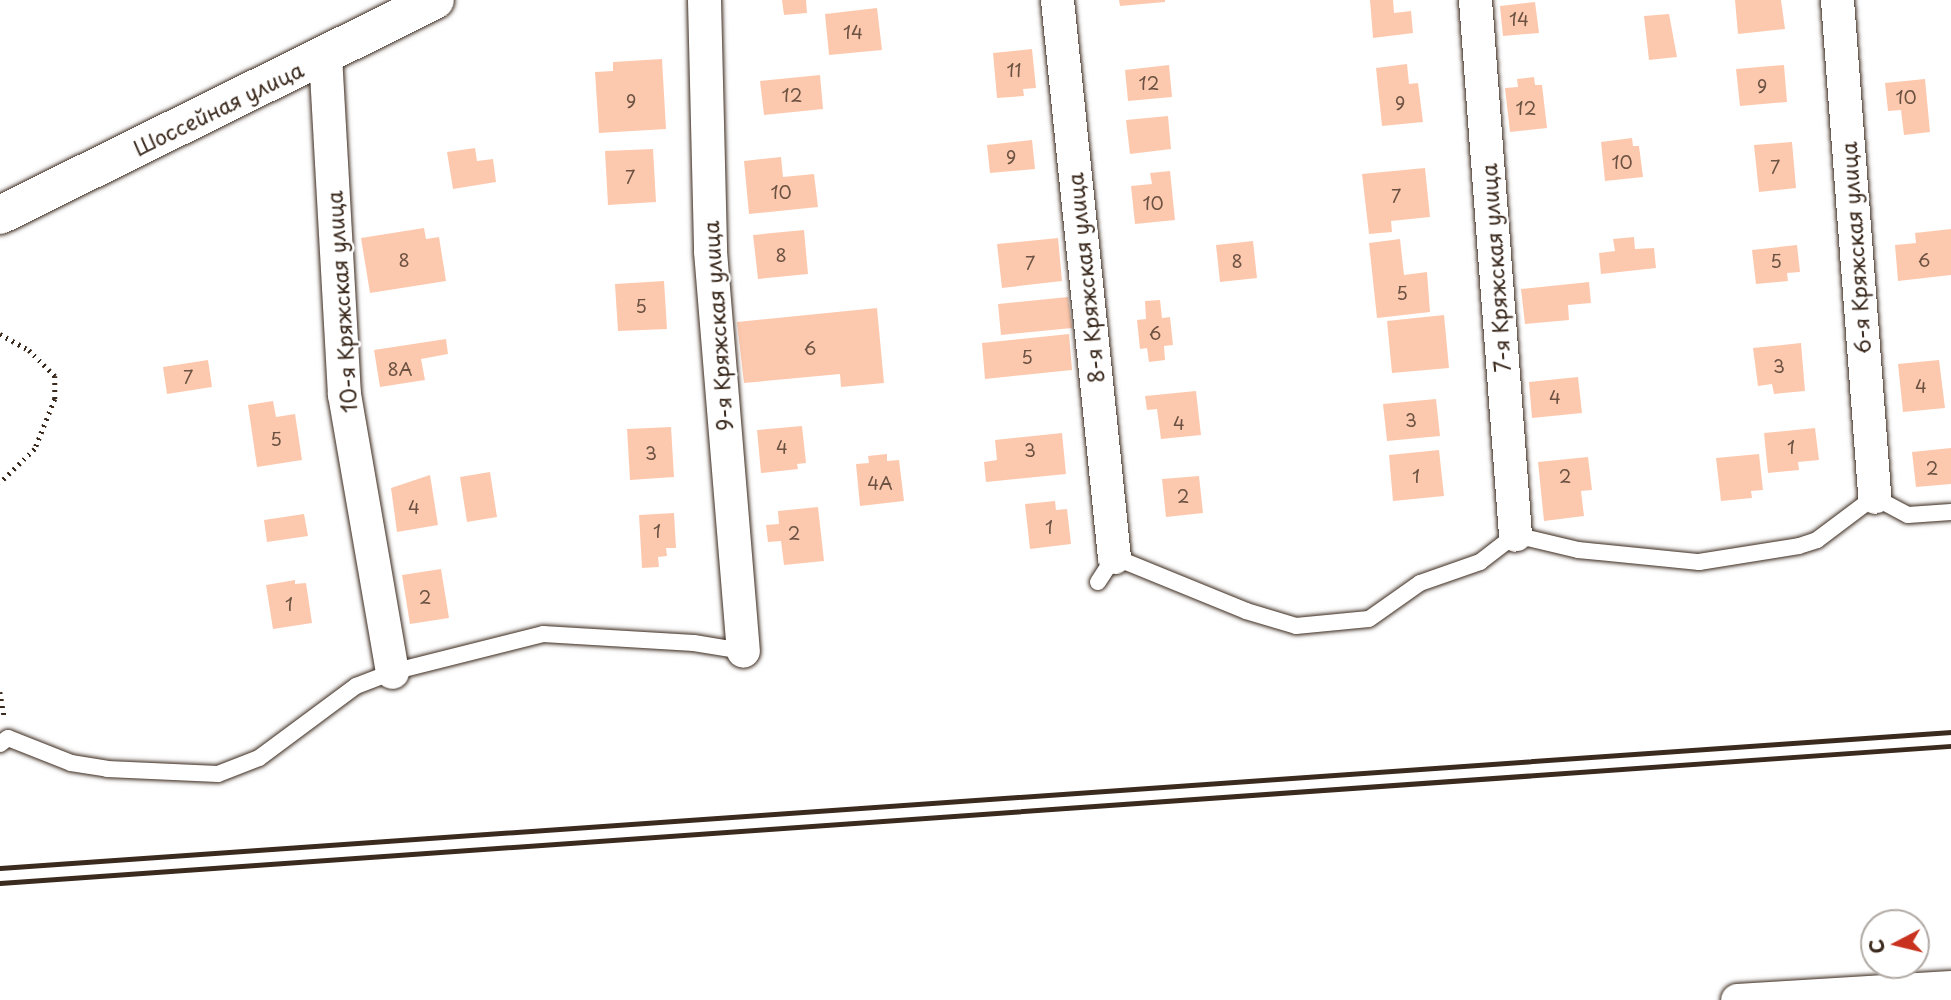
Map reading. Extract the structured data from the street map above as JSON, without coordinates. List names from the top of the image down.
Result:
{
  "streets": {
    "main road": ["Шоссейная улица"],
    "street": [
      "6-я Кряжская улица",
      "7-я Кряжская улица",
      "8-я Кряжская улица",
      "10-я Кряжская улица",
      "9-я Кряжская улица"
    ]
  },
  "crossings": [
    ["Шоссейная улица", "10-я Кряжская улица"]
  ],
  "house_numbers": [
    "14",
    "14",
    "11",
    "12",
    "9",
    "12",
    "10",
    "9",
    "9",
    "12",
    "9",
    "10",
    "7",
    "7",
    "10",
    "7",
    "10",
    "8",
    "8",
    "6",
    "8",
    "5",
    "7",
    "5",
    "5",
    "6",
    "6",
    "5",
    "3",
    "8А",
    "7",
    "4",
    "4",
    "3",
    "4",
    "5",
    "4",
    "1",
    "3",
    "3",
    "2",
    "1",
    "2",
    "4А",
    "2",
    "4",
    "1",
    "1",
    "2",
    "2",
    "1"
  ],
  "north": "left"
}
